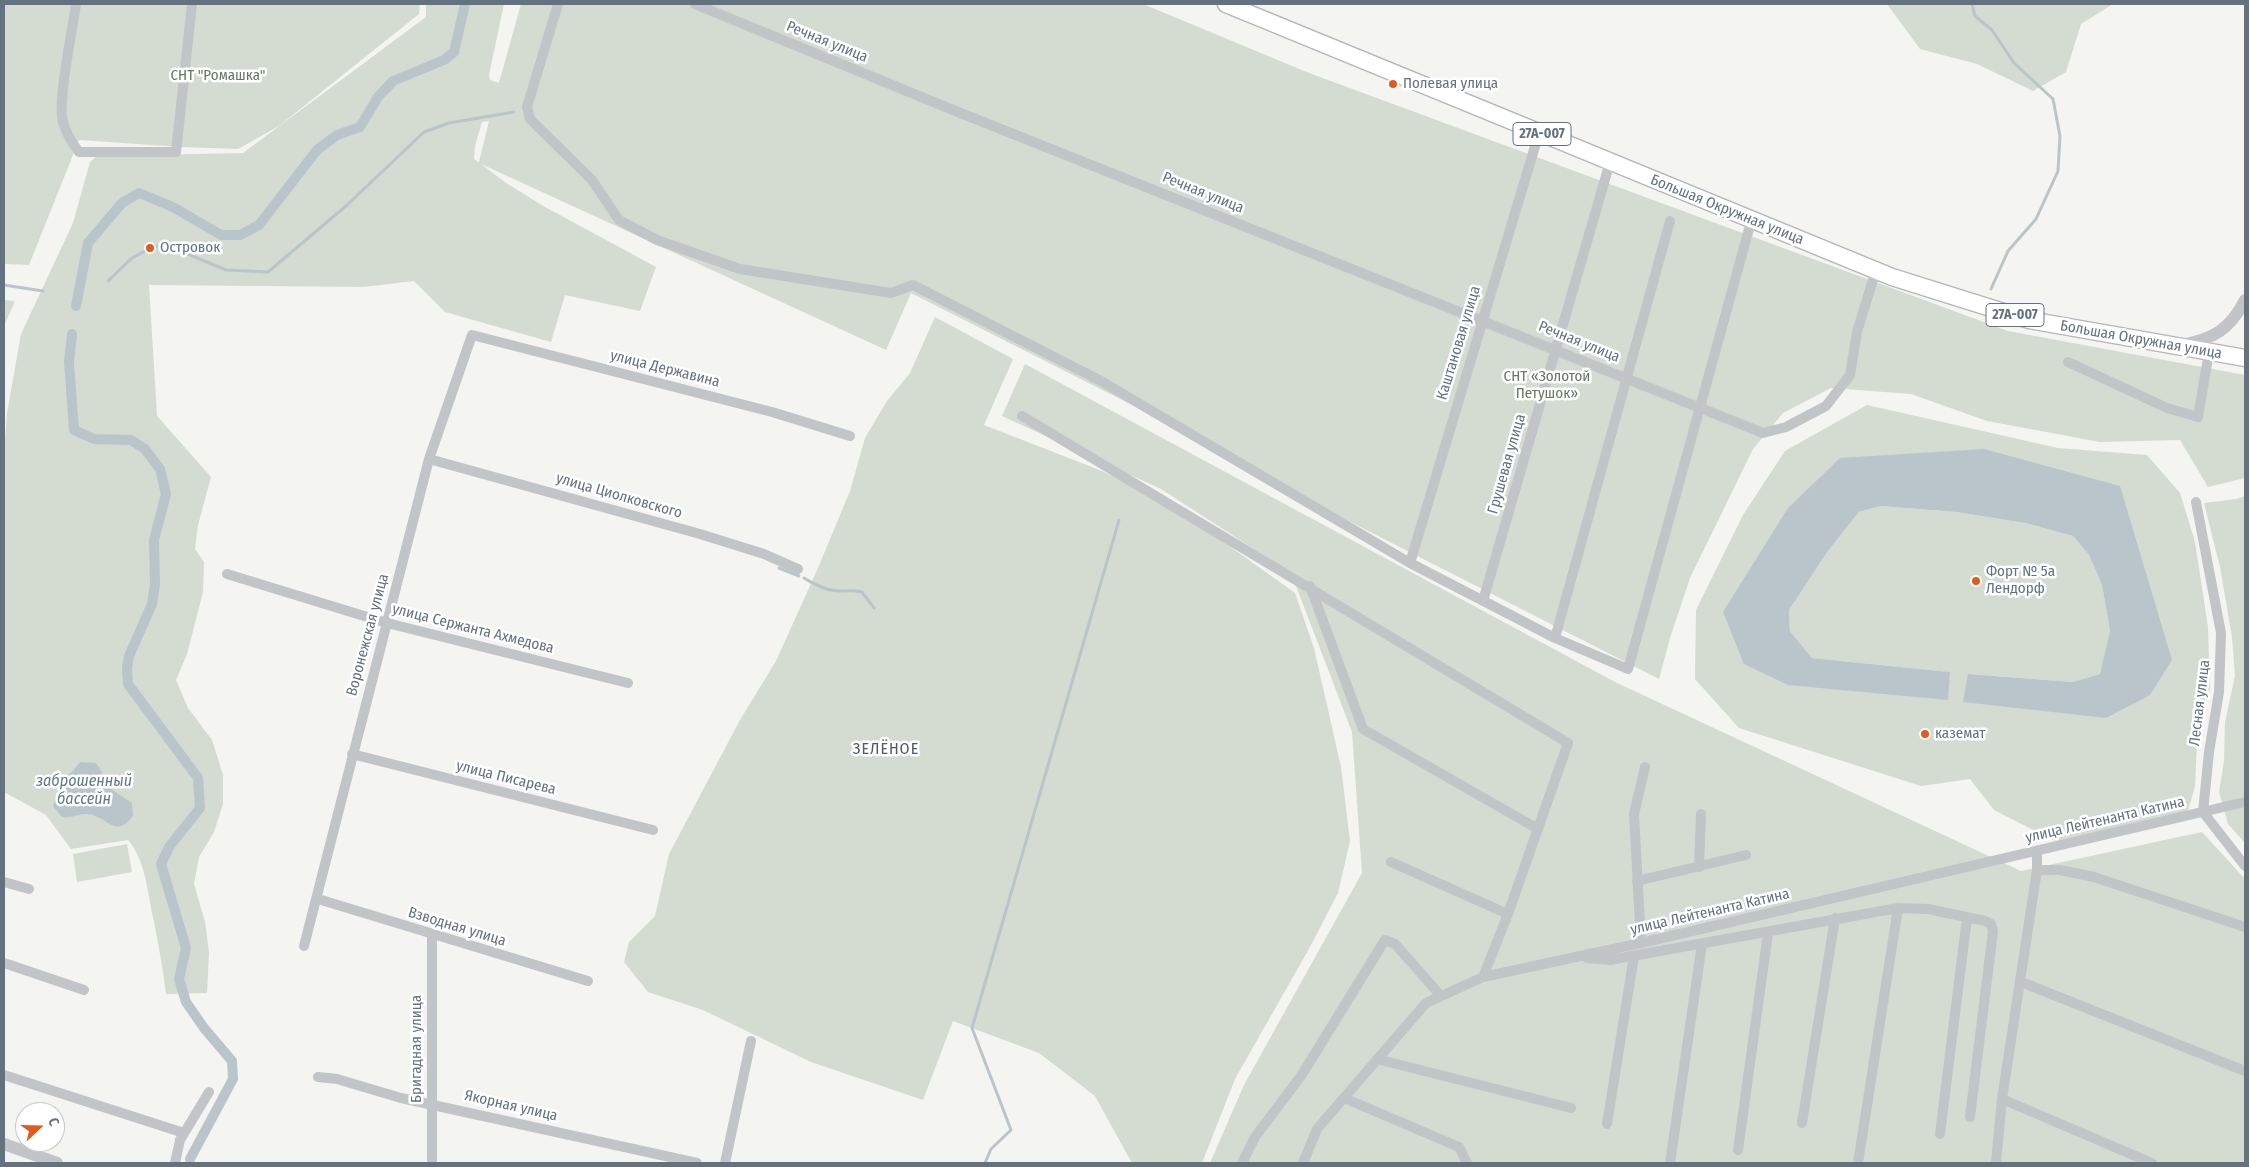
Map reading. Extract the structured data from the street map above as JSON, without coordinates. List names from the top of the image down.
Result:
{
  "streets": {
    "highway": ["27А-007", "Большая Окружная улица"],
    "street": [
      "Речная улица",
      "Каштановая улица",
      "улица Державина",
      "Грушевая улица",
      "улица Циолковского",
      "улица Сержанта Ахмедова",
      "Воронежская улица",
      "Лесная улица",
      "улица Писарева",
      "улица Лейтенанта Катина",
      "Взводная улица",
      "Бригадная улица",
      "Якорная улица"
    ]
  },
  "crossings": [
    ["Речная улица", "Большая Окружная улица"],
    ["Речная улица", "Каштановая улица"],
    ["Речная улица", "Грушевая улица"],
    ["Большая Окружная улица", "Каштановая улица"],
    ["Большая Окружная улица", "Грушевая улица"],
    ["улица Державина", "Воронежская улица"],
    ["улица Циолковского", "Воронежская улица"],
    ["улица Сержанта Ахмедова", "Воронежская улица"],
    ["Воронежская улица", "улица Писарева"],
    ["Воронежская улица", "Взводная улица"],
    ["Лесная улица", "улица Лейтенанта Катина"],
    ["Взводная улица", "Бригадная улица"],
    ["Бригадная улица", "Якорная улица"]
  ],
  "districts": ["ЗЕЛЁНОЕ"],
  "water": ["заброшенный бассейн"],
  "parks": ["СНТ \"Ромашка\"", "СНТ «Золотой Петушок»"],
  "places": [
    "Полевая улица",
    "Островок",
    "Форт № 5а Лендорф",
    "каземат"
  ],
  "north": "right"
}
